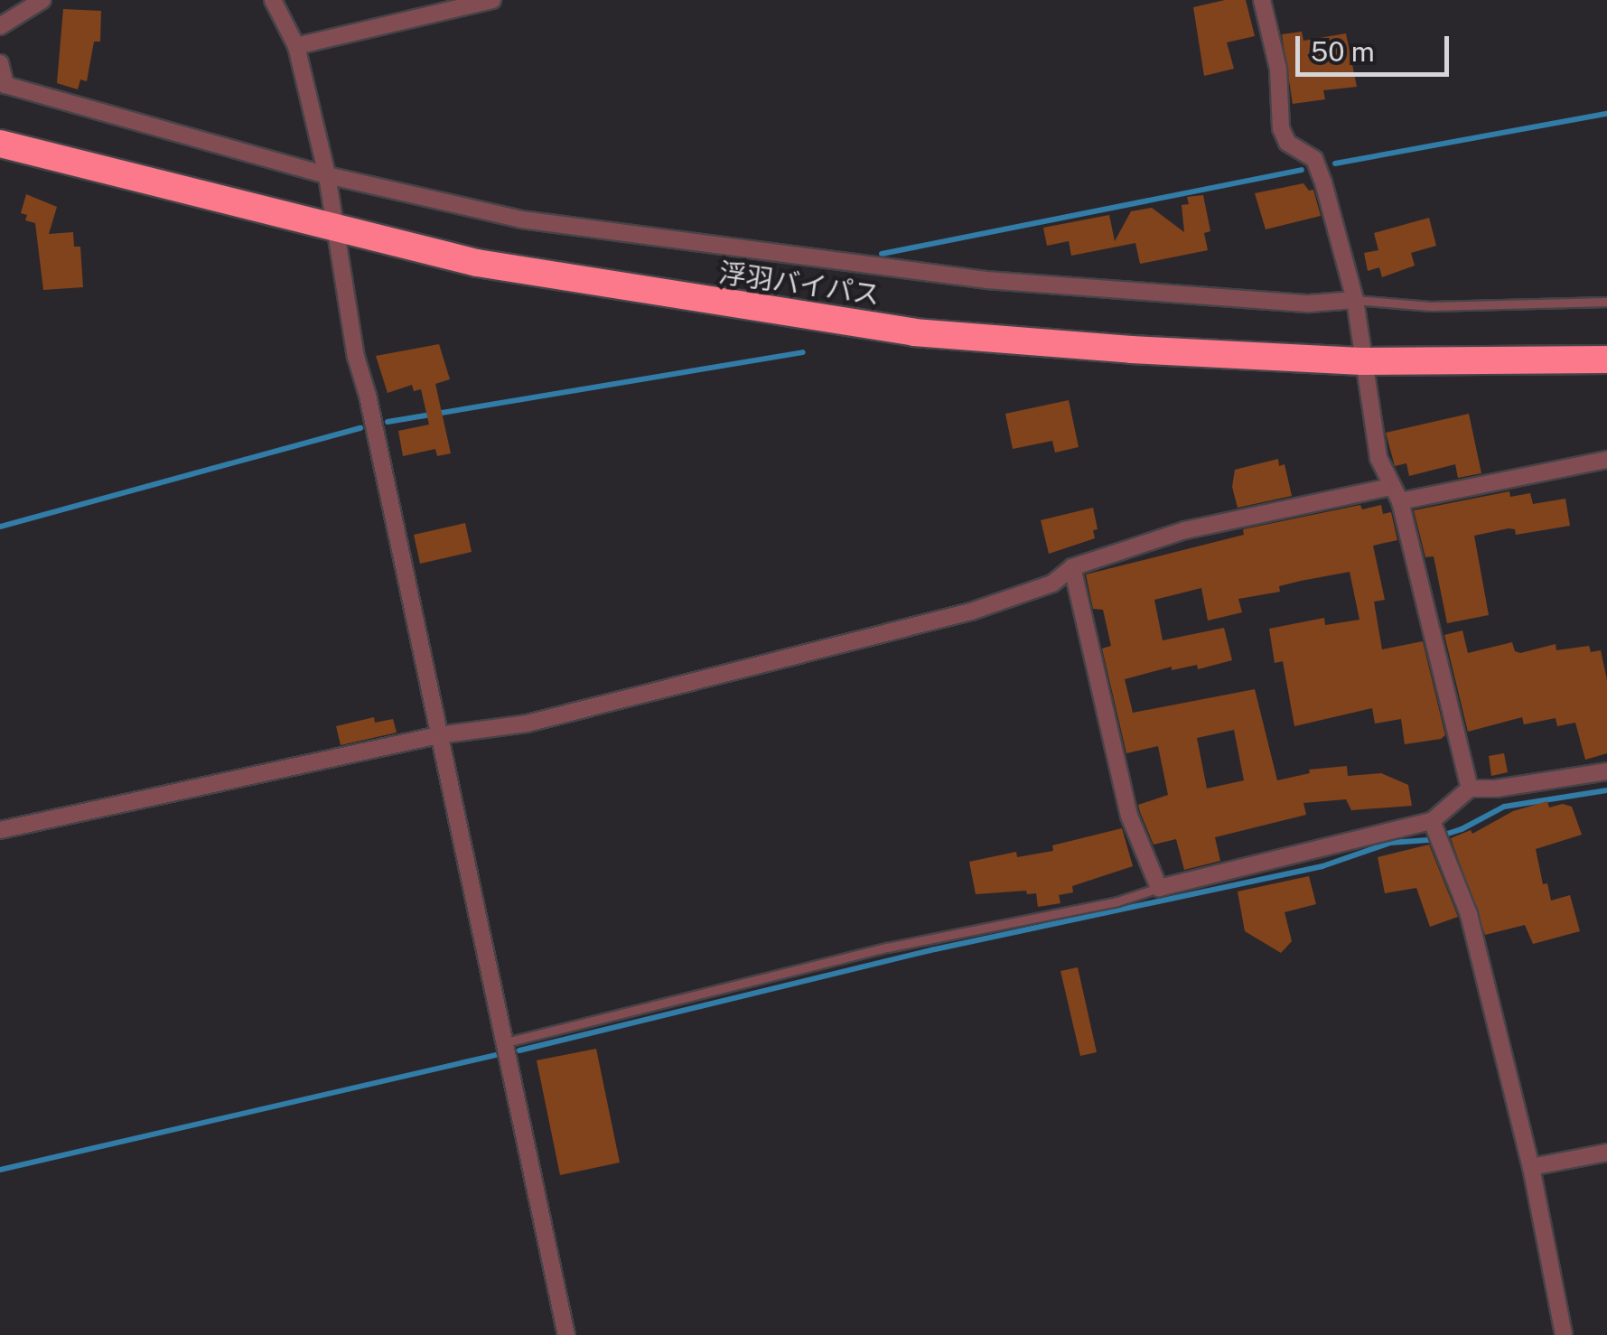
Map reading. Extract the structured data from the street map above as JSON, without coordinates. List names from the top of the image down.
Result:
{
  "streets": {
    "highway": ["浮羽バイパス"]
  },
  "scale_bar": "50 m"
}
